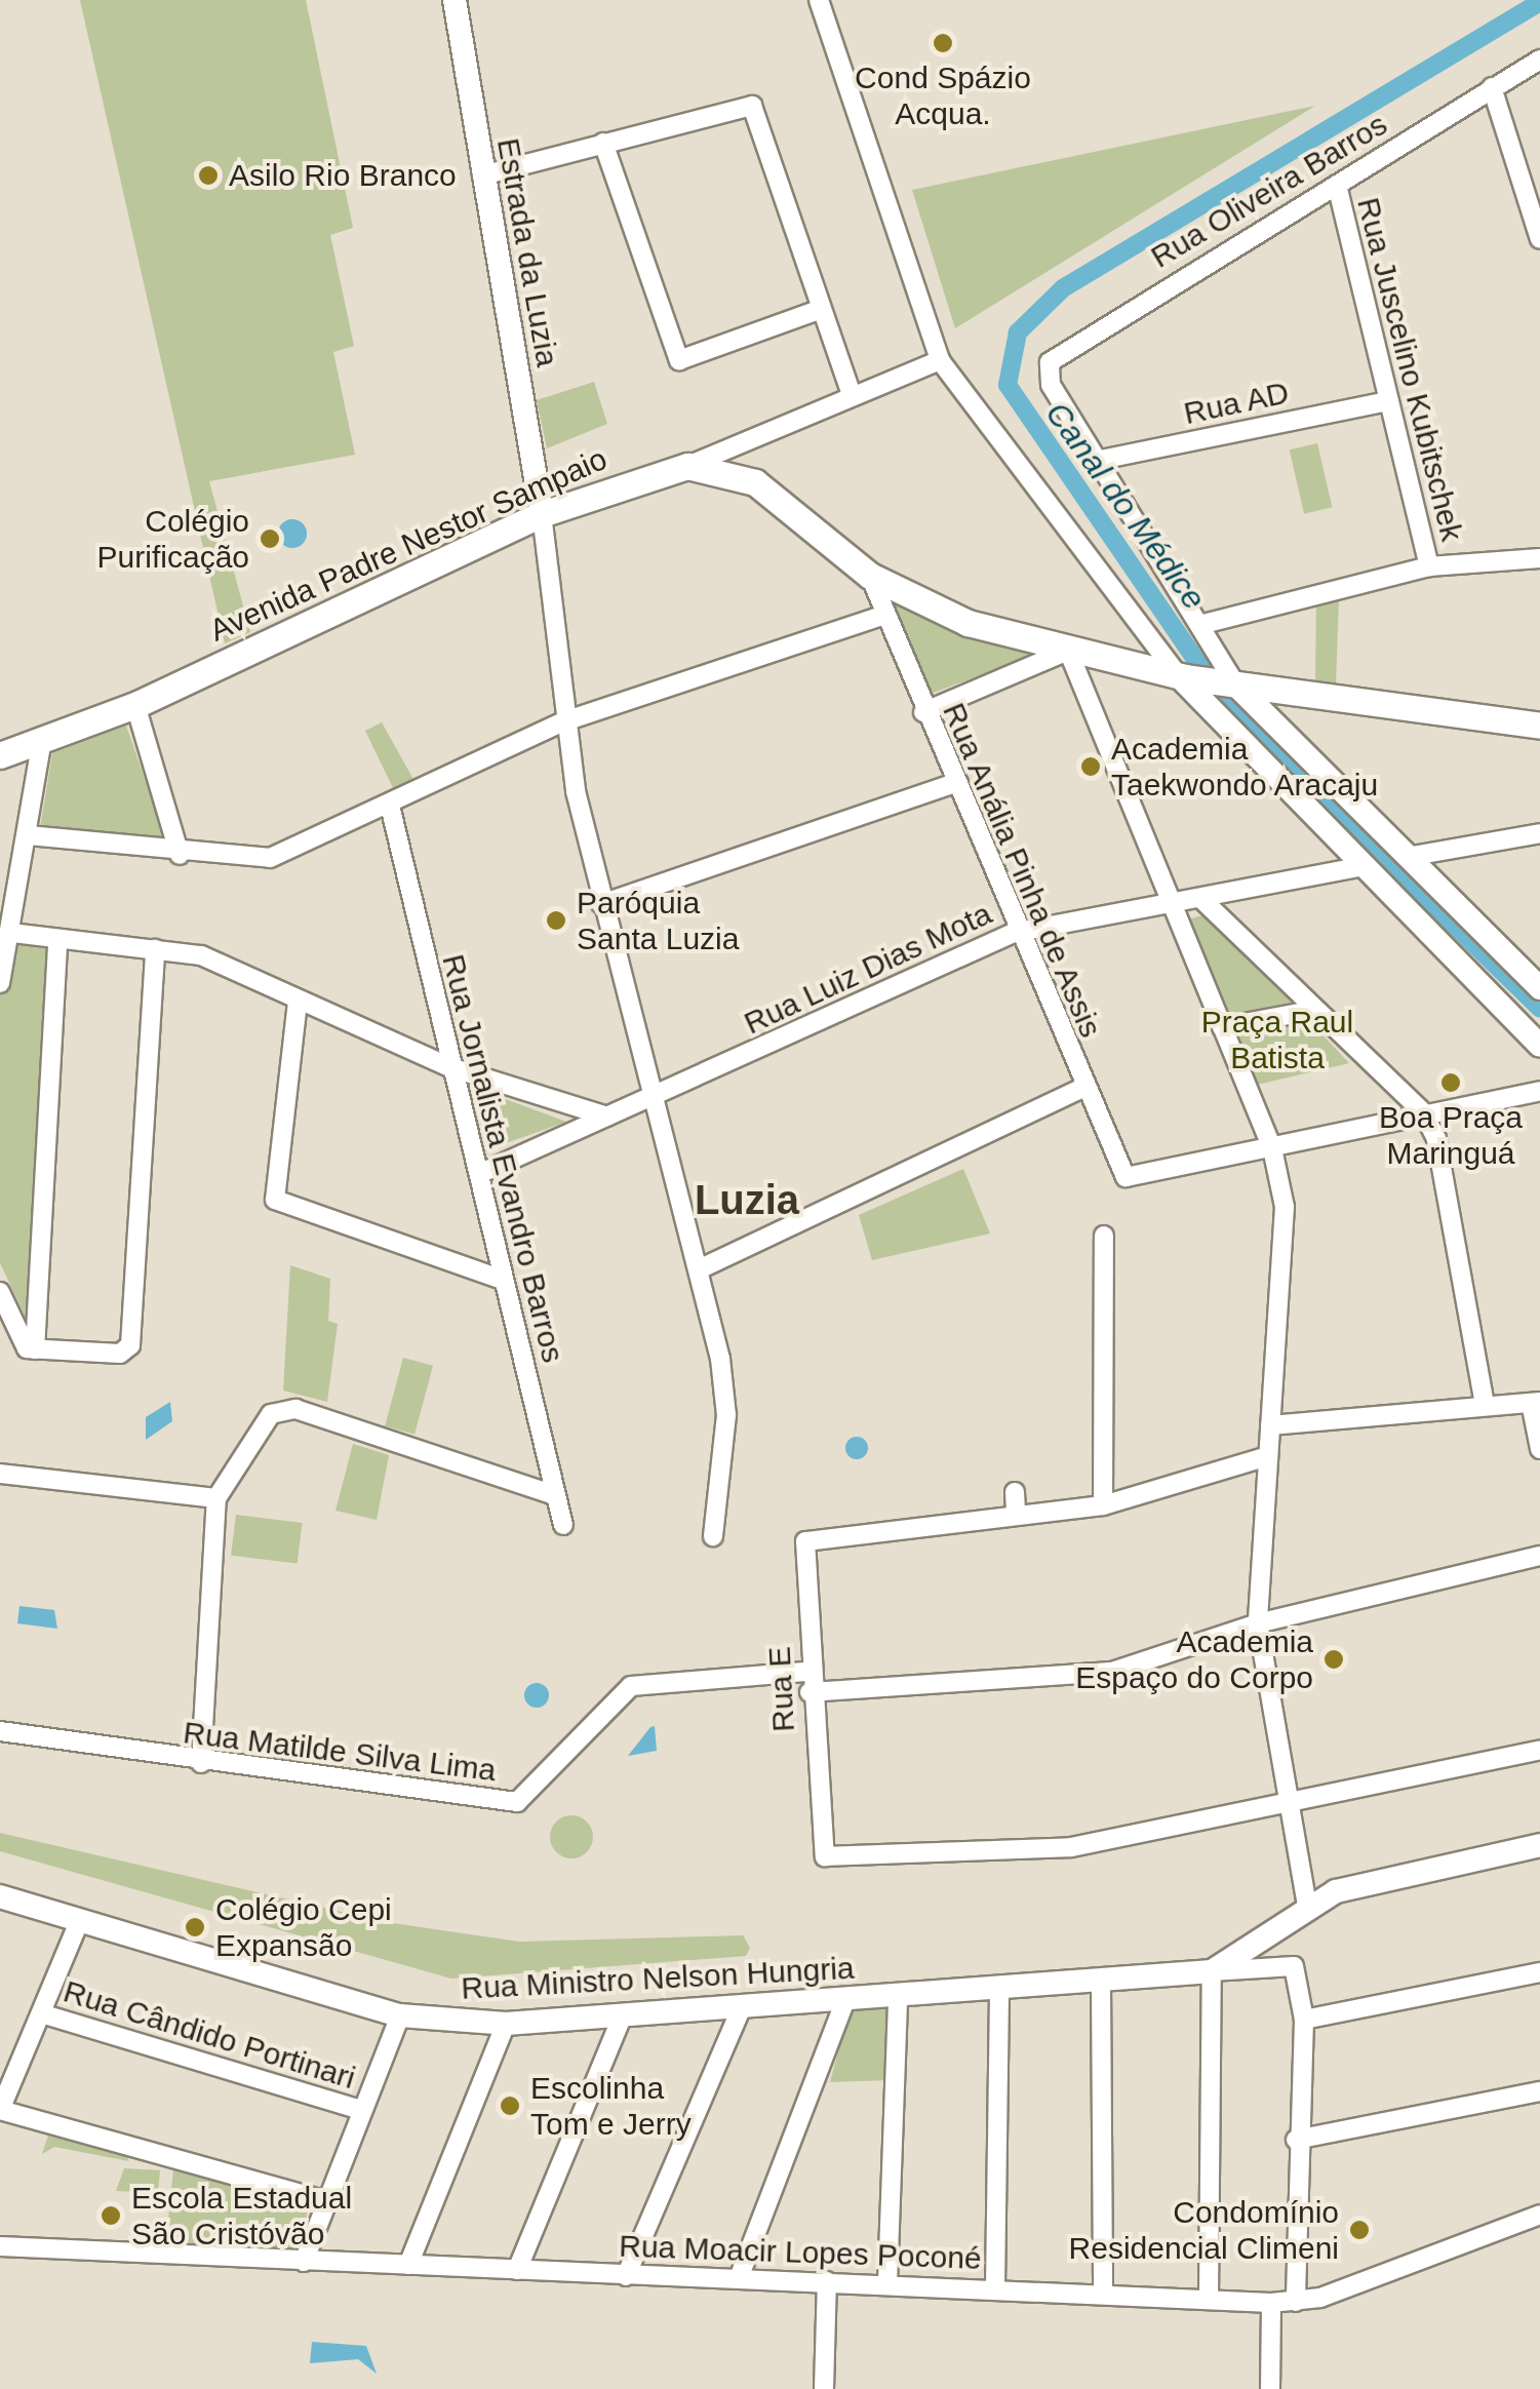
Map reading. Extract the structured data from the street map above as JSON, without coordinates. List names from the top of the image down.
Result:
{
  "streets": {
    "main road": ["Avenida Padre Nestor Sampaio"],
    "street": [
      "Rua Oliveira Barros",
      "Estrada da Luzia",
      "Rua Juscelino Kubitschek",
      "Rua AD",
      "Rua Anália Pinha de Assis",
      "Rua Luiz Dias Mota",
      "Rua Jornalista Evandro Barros",
      "Rua E",
      "Rua Matilde Silva Lima",
      "Rua Ministro Nelson Hungria",
      "Rua Cândido Portinari",
      "Rua Moacir Lopes Poconé"
    ]
  },
  "crossings": [
    ["Rua Oliveira Barros", "Rua Juscelino Kubitschek"],
    ["Rua Oliveira Barros", "Rua AD"],
    ["Estrada da Luzia", "Avenida Padre Nestor Sampaio"],
    ["Rua Juscelino Kubitschek", "Rua AD"],
    ["Rua Anália Pinha de Assis", "Rua Luiz Dias Mota"],
    ["Rua Luiz Dias Mota", "Rua Jornalista Evandro Barros"],
    ["Rua E", "Rua Matilde Silva Lima"]
  ],
  "districts": ["Luzia"],
  "water": ["Canal do Médice"],
  "parks": ["Praça Raul Batista"],
  "places": [
    "Cond Spázio Acqua.",
    "Asilo Rio Branco",
    "Colégio Purificação",
    "Academia Taekwondo Aracaju",
    "Paróquia Santa Luzia",
    "Boa Praça Maringuá",
    "Academia Espaço do Corpo",
    "Colégio Cepi Expansão",
    "Escolinha Tom e Jerry",
    "Escola Estadual São Cristóvão",
    "Condomínio Residencial Climeni"
  ]
}
